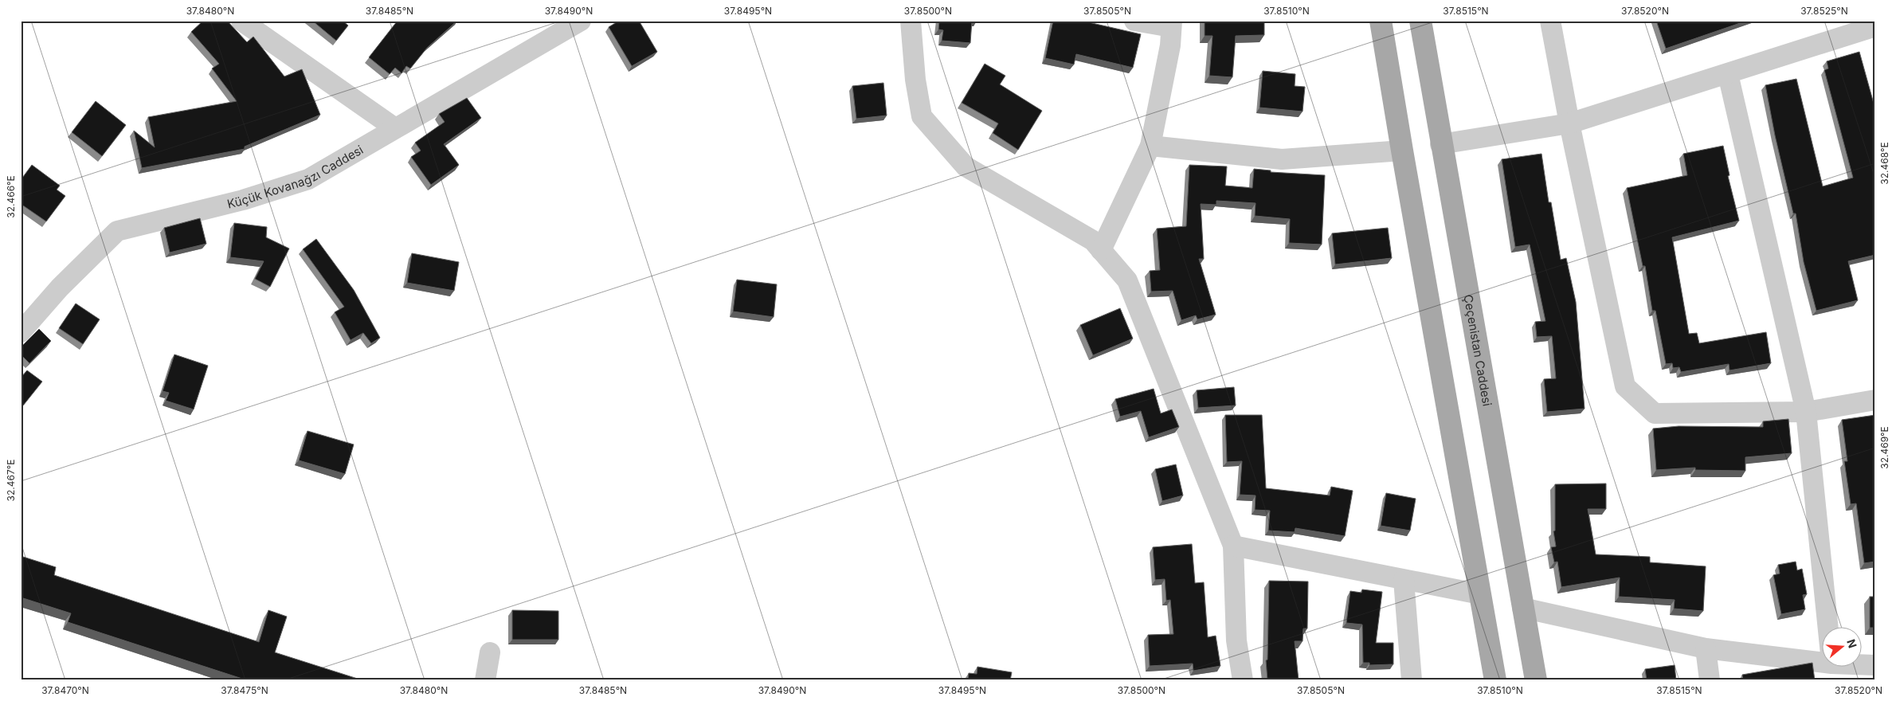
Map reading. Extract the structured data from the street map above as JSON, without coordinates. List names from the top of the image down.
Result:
{
  "streets": {
    "main road": ["Çeçenistan Caddesi"],
    "street": ["Küçük Kovanağzı Caddesi"]
  },
  "north": "right",
  "coordinates": [
    "37.8480°N",
    "37.8485°N",
    "37.8490°N",
    "37.8495°N",
    "37.8500°N",
    "37.8505°N",
    "37.8510°N",
    "37.8515°N",
    "37.8520°N",
    "37.8525°N",
    "32.468°E",
    "32.466°E",
    "32.469°E",
    "32.467°E",
    "37.8470°N",
    "37.8475°N"
  ]
}
